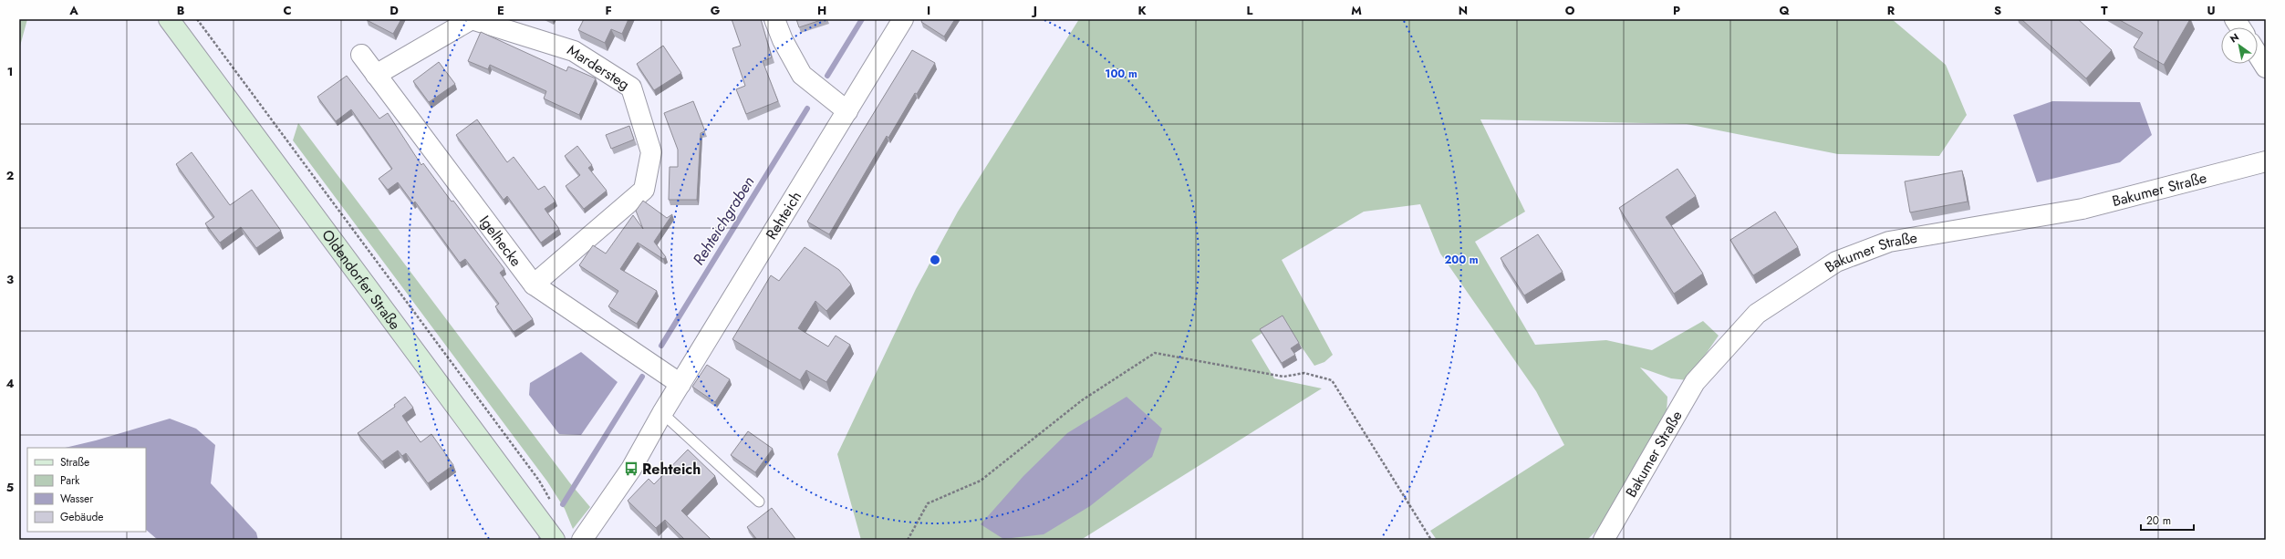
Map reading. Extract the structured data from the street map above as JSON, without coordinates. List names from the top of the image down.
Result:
{
  "streets": {
    "main road": ["Oldendorfer Straße"],
    "street": [
      "Mardersteg",
      "Bakumer Straße",
      "Rehteich",
      "Igelhecke"
    ]
  },
  "crossings": [
    ["Mardersteg", "Igelhecke"],
    ["Rehteich", "Igelhecke"]
  ],
  "water": ["Rehteichgraben"],
  "places": {
    "bus stop": ["Rehteich"]
  },
  "legend": [
    "Straße",
    "Park",
    "Wasser",
    "Gebäude"
  ],
  "scale_bar": "20 m",
  "north": "top left",
  "grid": {
    "columns": [
      "A",
      "B",
      "C",
      "D",
      "E",
      "F",
      "G",
      "H",
      "I",
      "J",
      "K",
      "L",
      "M",
      "N",
      "O",
      "P",
      "Q",
      "R",
      "S",
      "T",
      "U"
    ],
    "rows": [
      "1",
      "2",
      "3",
      "4",
      "5"
    ]
  },
  "rings": ["100 m", "200 m"]
}
